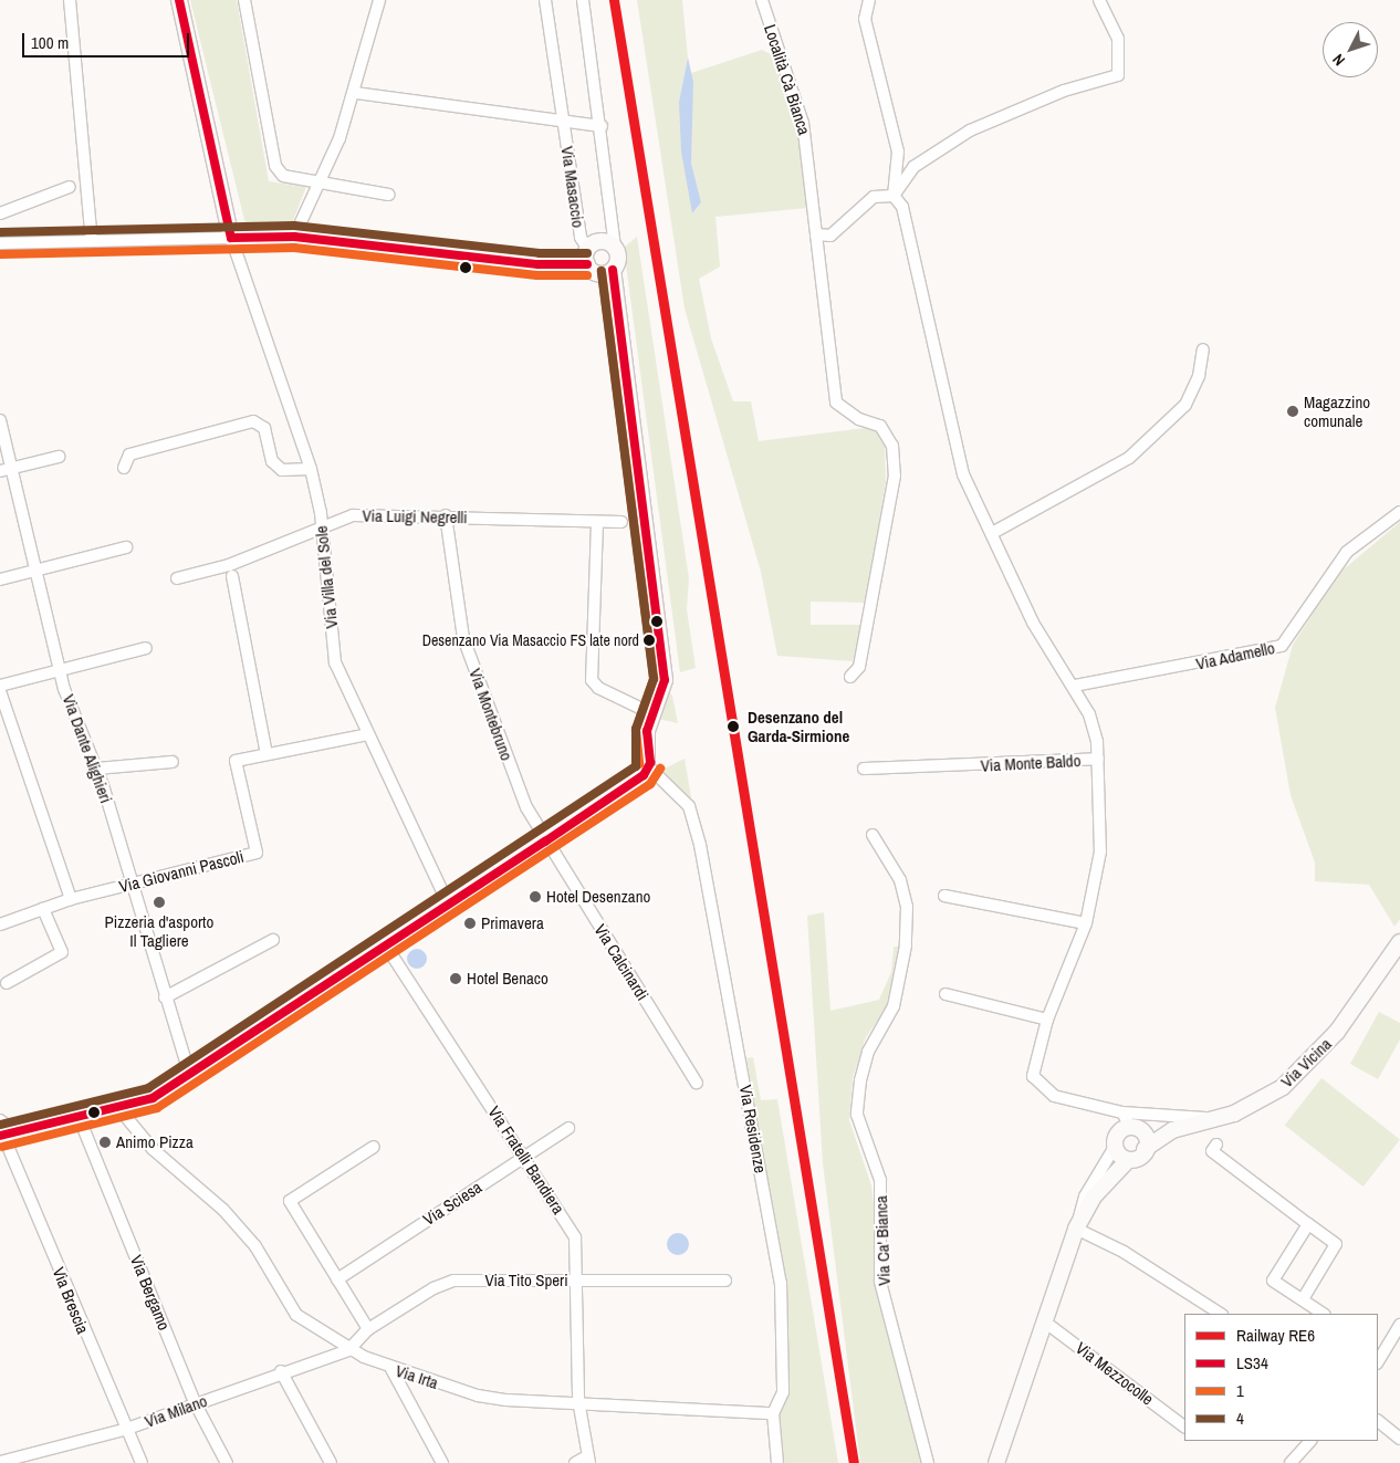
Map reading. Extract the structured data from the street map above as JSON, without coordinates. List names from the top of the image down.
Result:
{
  "streets": {
    "street": [
      "Località Cà Bianca",
      "Via Masaccio",
      "Via Luigi Negrelli",
      "Via Villa del Sole",
      "Via Adamello",
      "Via Montebruno",
      "Via Dante Alighieri",
      "Via Monte Baldo",
      "Via Giovanni Pascoli",
      "Via Calcinardi",
      "Via Vicina",
      "Via Residenze",
      "Via Fratelli Bandiera",
      "Via Sciesa",
      "Via Ca' Bianca",
      "Via Tito Speri",
      "Via Bergamo",
      "Via Brescia",
      "Via Mezzocolle",
      "Via Irta",
      "Via Milano"
    ]
  },
  "crossings": [
    ["Via Luigi Negrelli", "Via Villa del Sole"],
    ["Via Luigi Negrelli", "Via Montebruno"],
    ["Via Villa del Sole", "Via Giovanni Pascoli"],
    ["Via Montebruno", "Via Calcinardi"],
    ["Via Dante Alighieri", "Via Giovanni Pascoli"],
    ["Via Residenze", "Via Irta"],
    ["Via Fratelli Bandiera", "Via Sciesa"],
    ["Via Fratelli Bandiera", "Via Tito Speri"],
    ["Via Fratelli Bandiera", "Via Irta"],
    ["Via Tito Speri", "Via Irta"],
    ["Via Tito Speri", "Via Milano"],
    ["Via Bergamo", "Via Milano"],
    ["Via Brescia", "Via Milano"],
    ["Via Irta", "Via Milano"]
  ],
  "places": [
    "Magazzino comunale",
    "Desenzano Via Masaccio FS late nord",
    "Desenzano del Garda-Sirmione",
    "Hotel Desenzano",
    "Pizzeria d'asporto Il Tagliere",
    "Primavera",
    "Hotel Benaco",
    "Animo Pizza"
  ],
  "lines": [
    "rail line RE6",
    "transit line LS34",
    "transit line 4",
    "transit line 1"
  ],
  "legend": [
    "Railway RE6",
    "LS34",
    "1",
    "4"
  ],
  "scale_bar": "100 m",
  "north": "bottom left"
}
